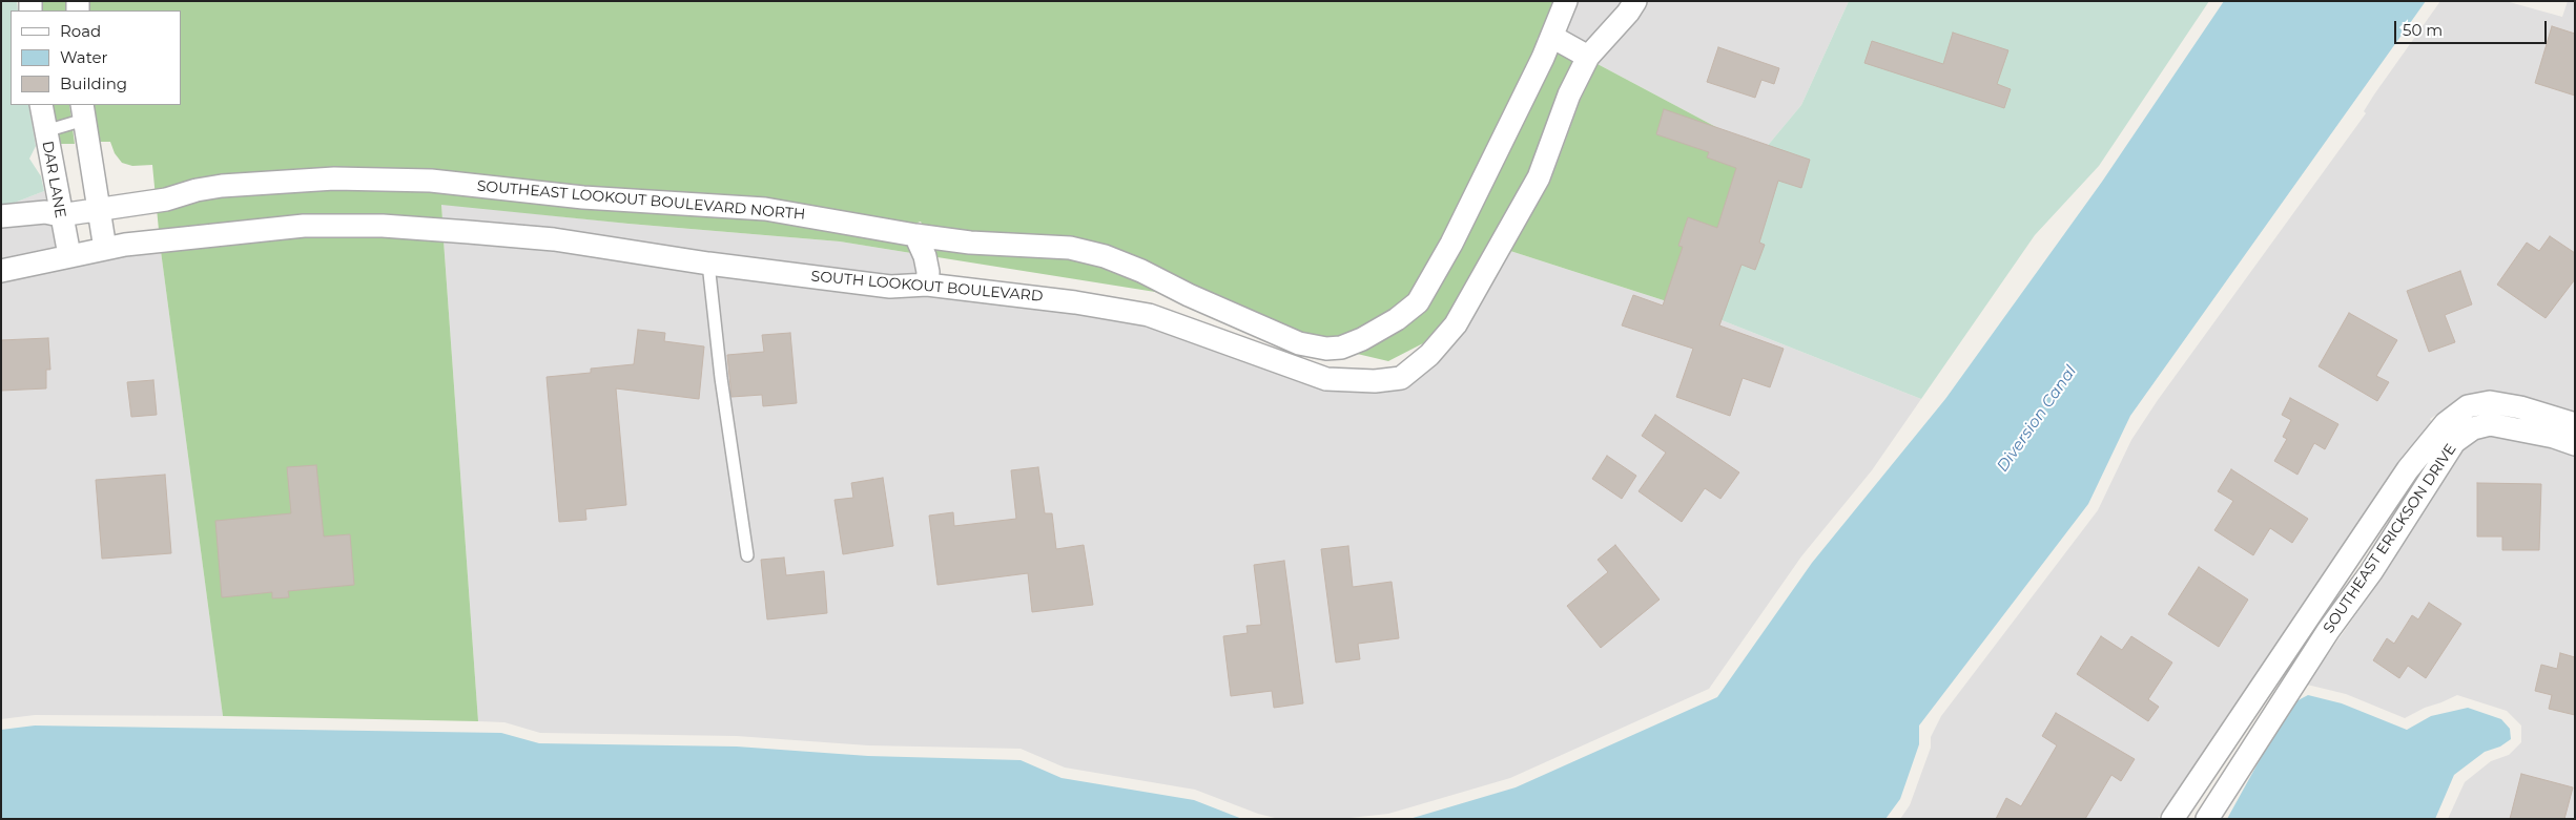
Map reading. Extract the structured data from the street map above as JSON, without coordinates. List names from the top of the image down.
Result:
{
  "streets": {
    "street": [
      "DAR LANE",
      "SOUTHEAST LOOKOUT BOULEVARD NORTH",
      "SOUTH LOOKOUT BOULEVARD",
      "SOUTHEAST ERICKSON DRIVE"
    ]
  },
  "crossings": [
    ["DAR LANE", "SOUTHEAST LOOKOUT BOULEVARD NORTH"],
    ["DAR LANE", "SOUTH LOOKOUT BOULEVARD"]
  ],
  "water": ["Diversion Canal"],
  "legend": ["Road", "Water", "Building"],
  "scale_bar": "50 m"
}
